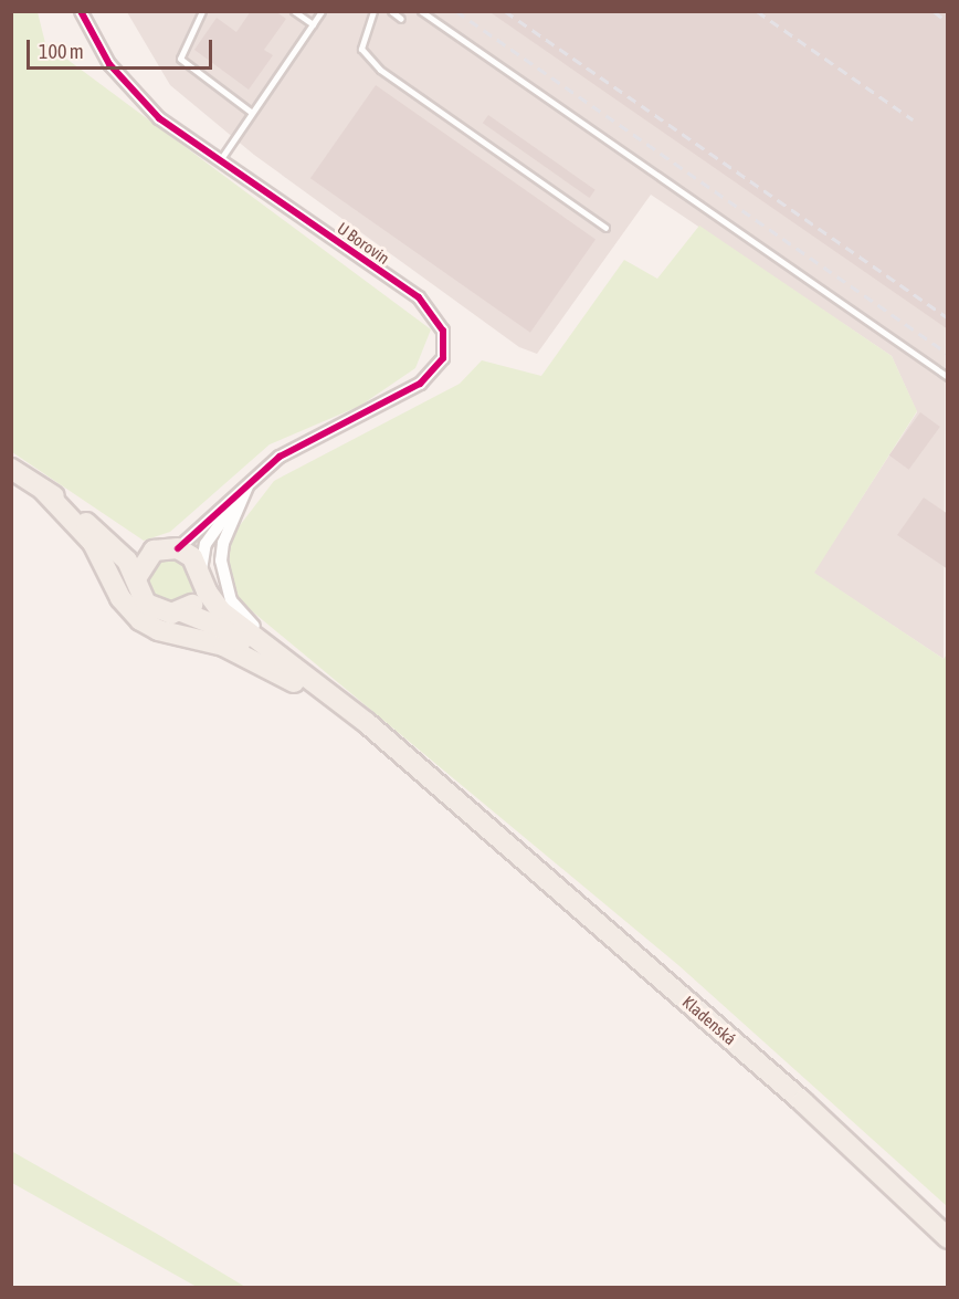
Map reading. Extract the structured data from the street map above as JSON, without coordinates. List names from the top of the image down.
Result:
{
  "streets": {
    "main road": ["Kladenská"],
    "street": ["U Borovin"]
  },
  "scale_bar": "100 m"
}
